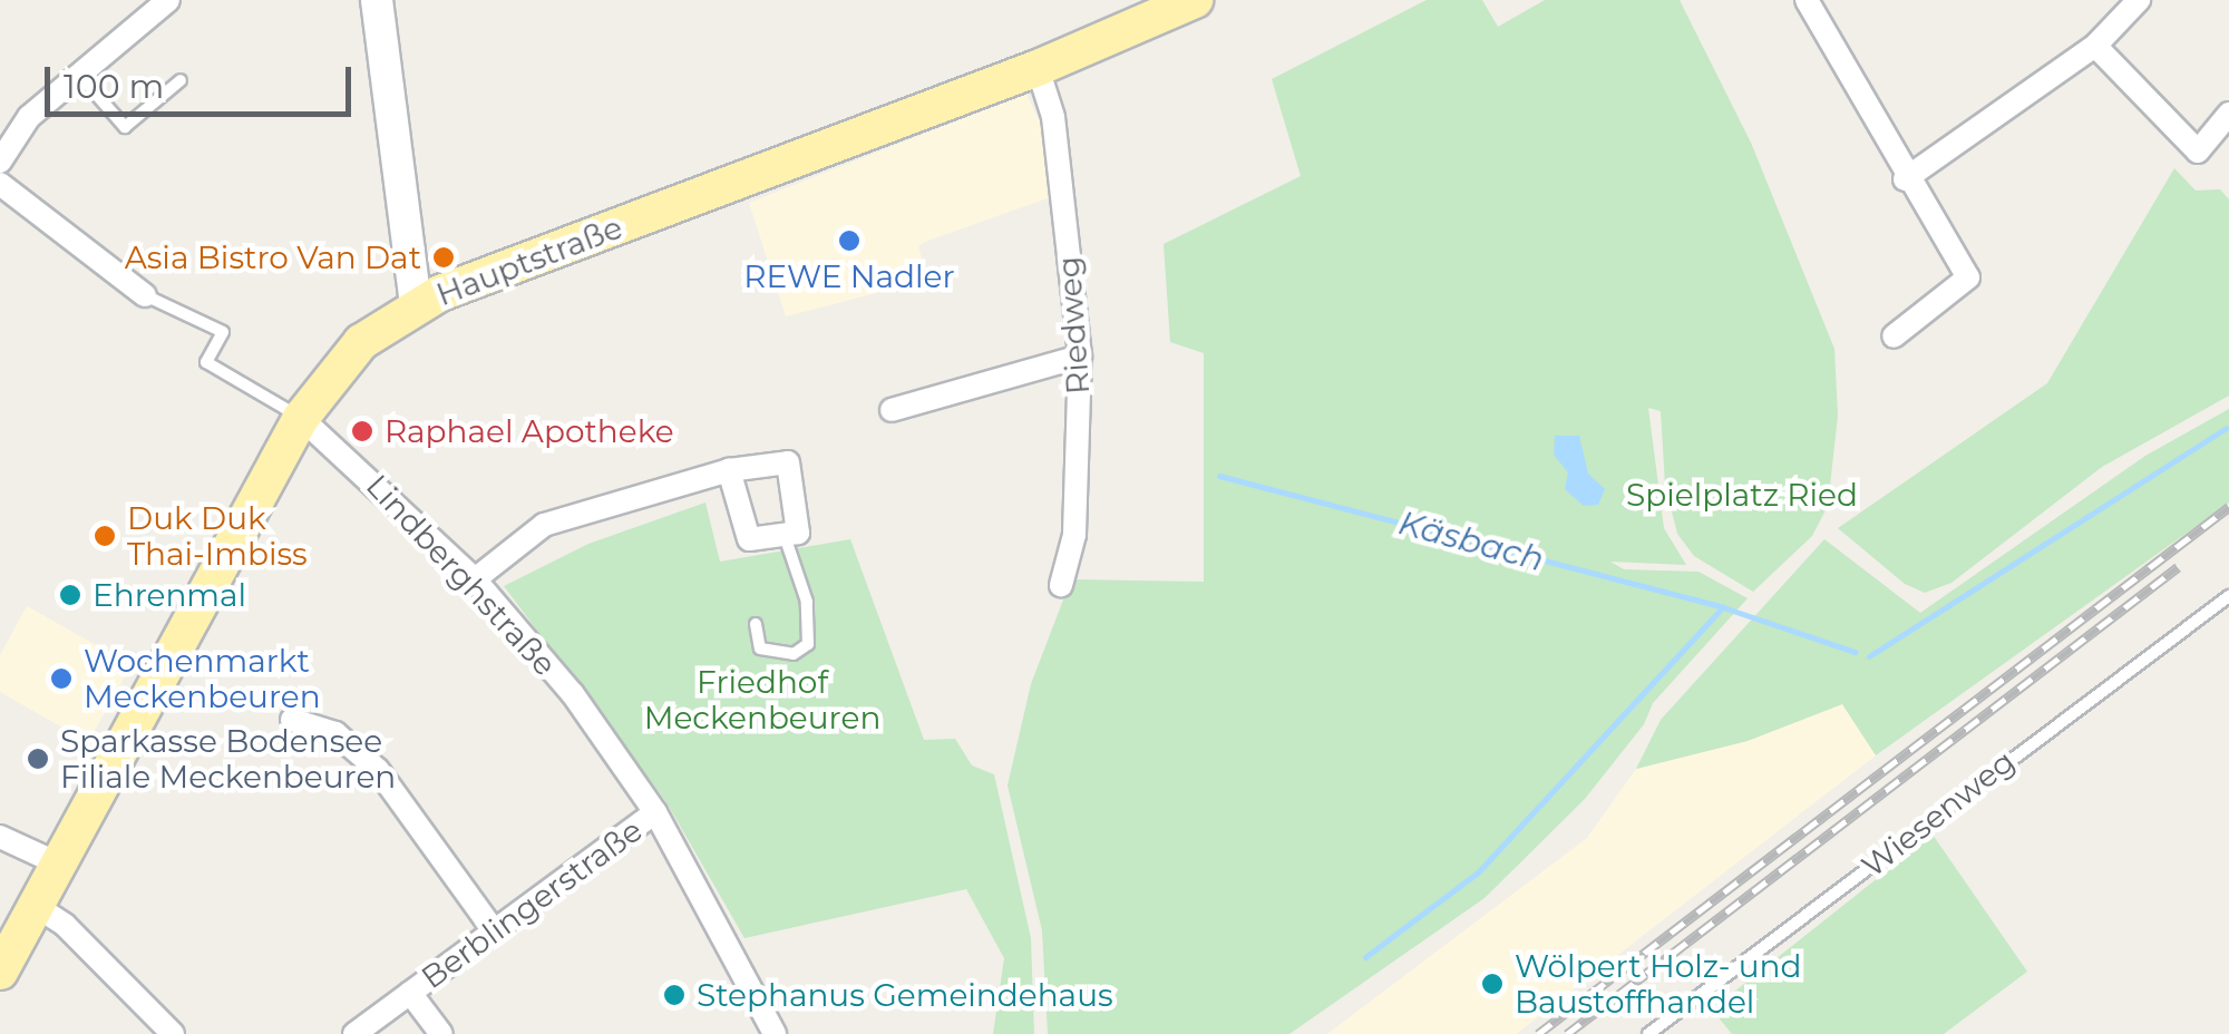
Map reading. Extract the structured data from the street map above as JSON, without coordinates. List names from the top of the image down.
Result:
{
  "streets": {
    "main road": ["Hauptstraße"],
    "street": ["Riedweg", "Lindberghstraße", "Berblingerstraße"],
    "lane": ["Wiesenweg"]
  },
  "crossings": [
    ["Hauptstraße", "Riedweg"],
    ["Hauptstraße", "Lindberghstraße"],
    ["Lindberghstraße", "Berblingerstraße"]
  ],
  "water": ["Käsbach"],
  "parks": ["Spielplatz Ried", "Friedhof Meckenbeuren"],
  "places": [
    "REWE Nadler",
    "Asia Bistro Van Dat",
    "Raphael Apotheke",
    "Duk Duk Thai-Imbiss",
    "Ehrenmal",
    "Wochenmarkt Meckenbeuren",
    "Sparkasse Bodensee Filiale Meckenbeuren",
    "Wölpert Holz- und Baustoffhandel",
    "Stephanus Gemeindehaus"
  ],
  "scale_bar": "100 m"
}
